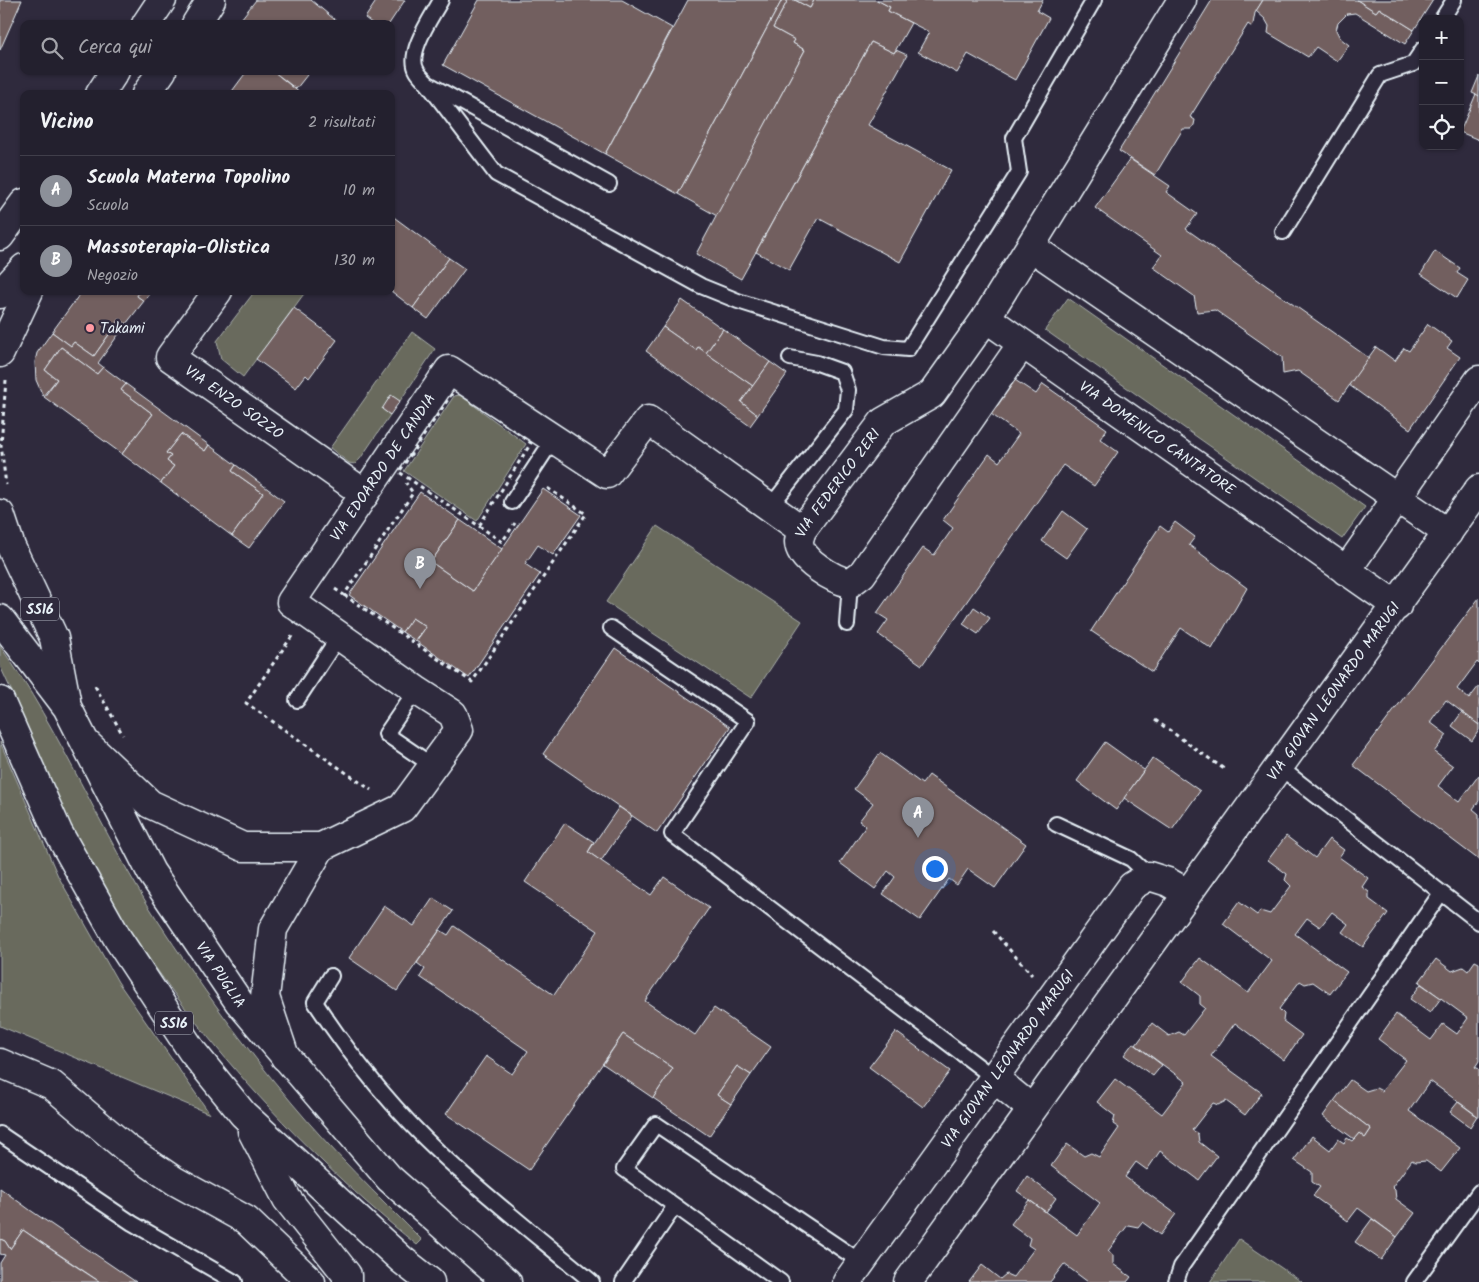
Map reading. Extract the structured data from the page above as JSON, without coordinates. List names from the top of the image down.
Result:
{
  "streets": {
    "main road": [
      "VIA ENZO SOZZO",
      "VIA DOMENICO CANTATORE",
      "VIA EDOARDO DE CANDIA",
      "VIA FEDERICO ZERI",
      "SS16",
      "VIA GIOVAN LEONARDO MARUGI",
      "VIA PUGLIA"
    ]
  },
  "crossings": [
    ["VIA ENZO SOZZO", "VIA EDOARDO DE CANDIA"],
    ["VIA DOMENICO CANTATORE", "VIA FEDERICO ZERI"],
    ["VIA DOMENICO CANTATORE", "VIA GIOVAN LEONARDO MARUGI"],
    ["VIA EDOARDO DE CANDIA", "VIA FEDERICO ZERI"],
    ["VIA EDOARDO DE CANDIA", "VIA PUGLIA"],
    ["SS16", "VIA PUGLIA"]
  ],
  "places": ["Takami"],
  "page": {
    "map_buttons": ["+", "−"],
    "search": "Cerca qui",
    "heading": ["Vicino", "2 risultati"],
    "list": [
      {
        "mark": "A",
        "name": "Scuola Materna Topolino",
        "note": "Scuola",
        "value": "10 m"
      },
      {
        "mark": "B",
        "name": "Massoterapia-Olistica",
        "note": "Negozio",
        "value": "130 m"
      }
    ],
    "pins": ["B", "A"]
  }
}
